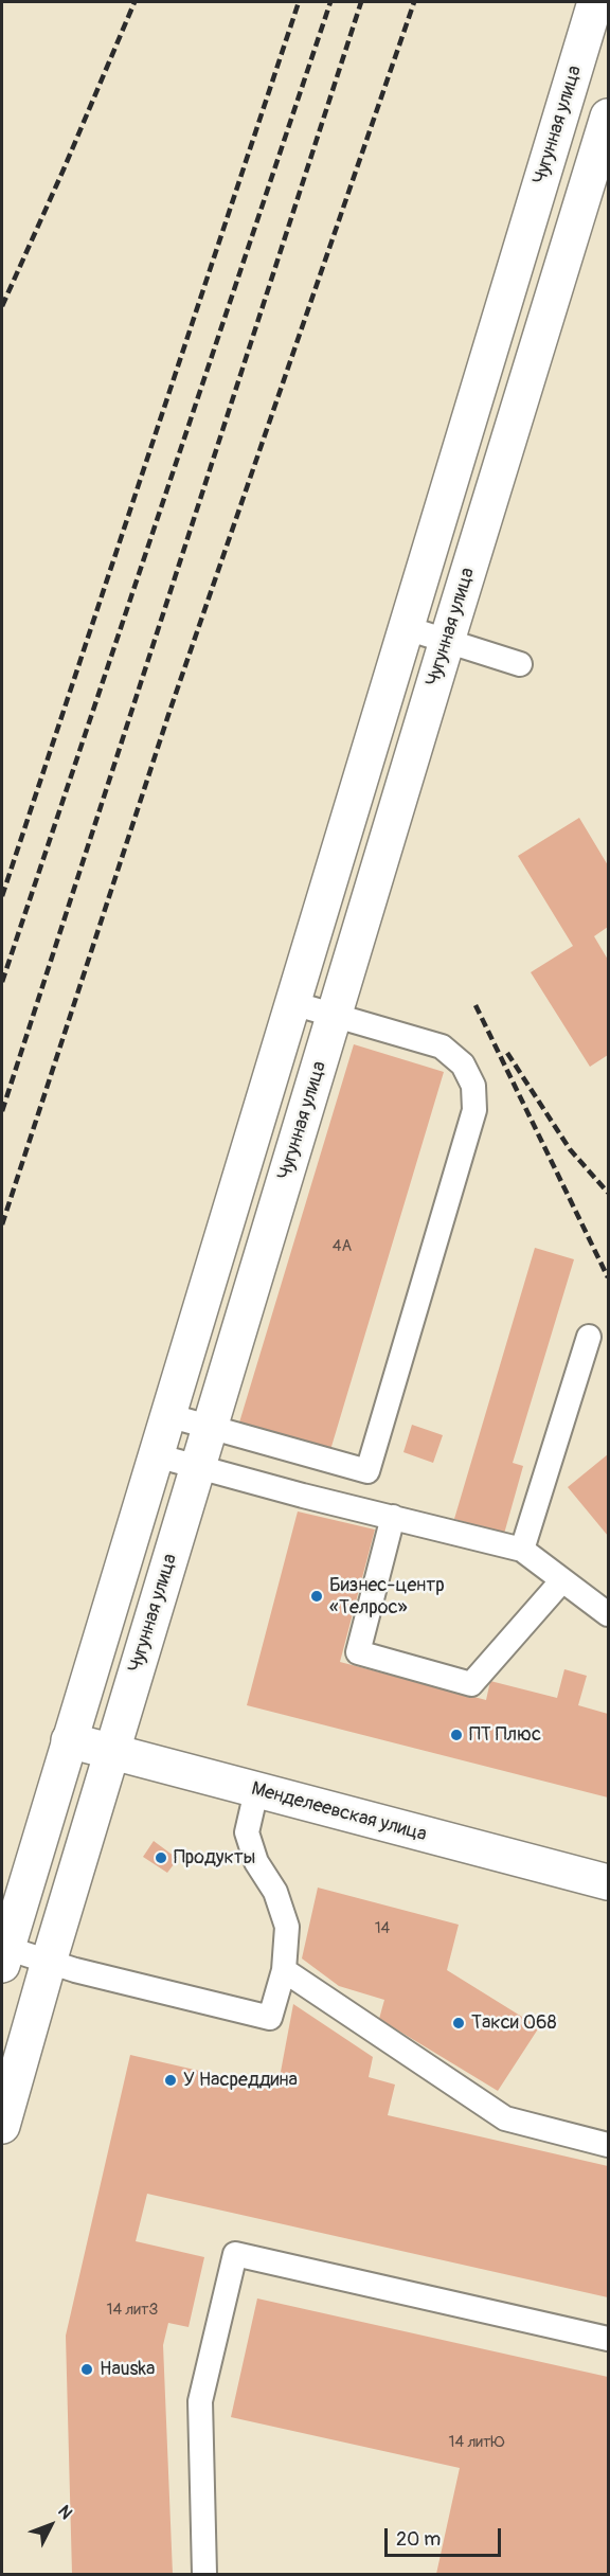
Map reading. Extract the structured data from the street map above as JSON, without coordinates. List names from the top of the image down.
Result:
{
  "streets": {
    "street": ["Чугунная улица", "Менделеевская улица"]
  },
  "crossings": [
    ["Чугунная улица", "Менделеевская улица"]
  ],
  "places": [
    "Бизнес-центр «Телрос»",
    "ПТ Плюс",
    "Продукты",
    "Такси 068",
    "У Насреддина",
    "Hauska"
  ],
  "house_numbers": [
    "4А",
    "14",
    "14 литЗ",
    "14 литЮ"
  ],
  "scale_bar": "20 m",
  "north": "top right"
}
